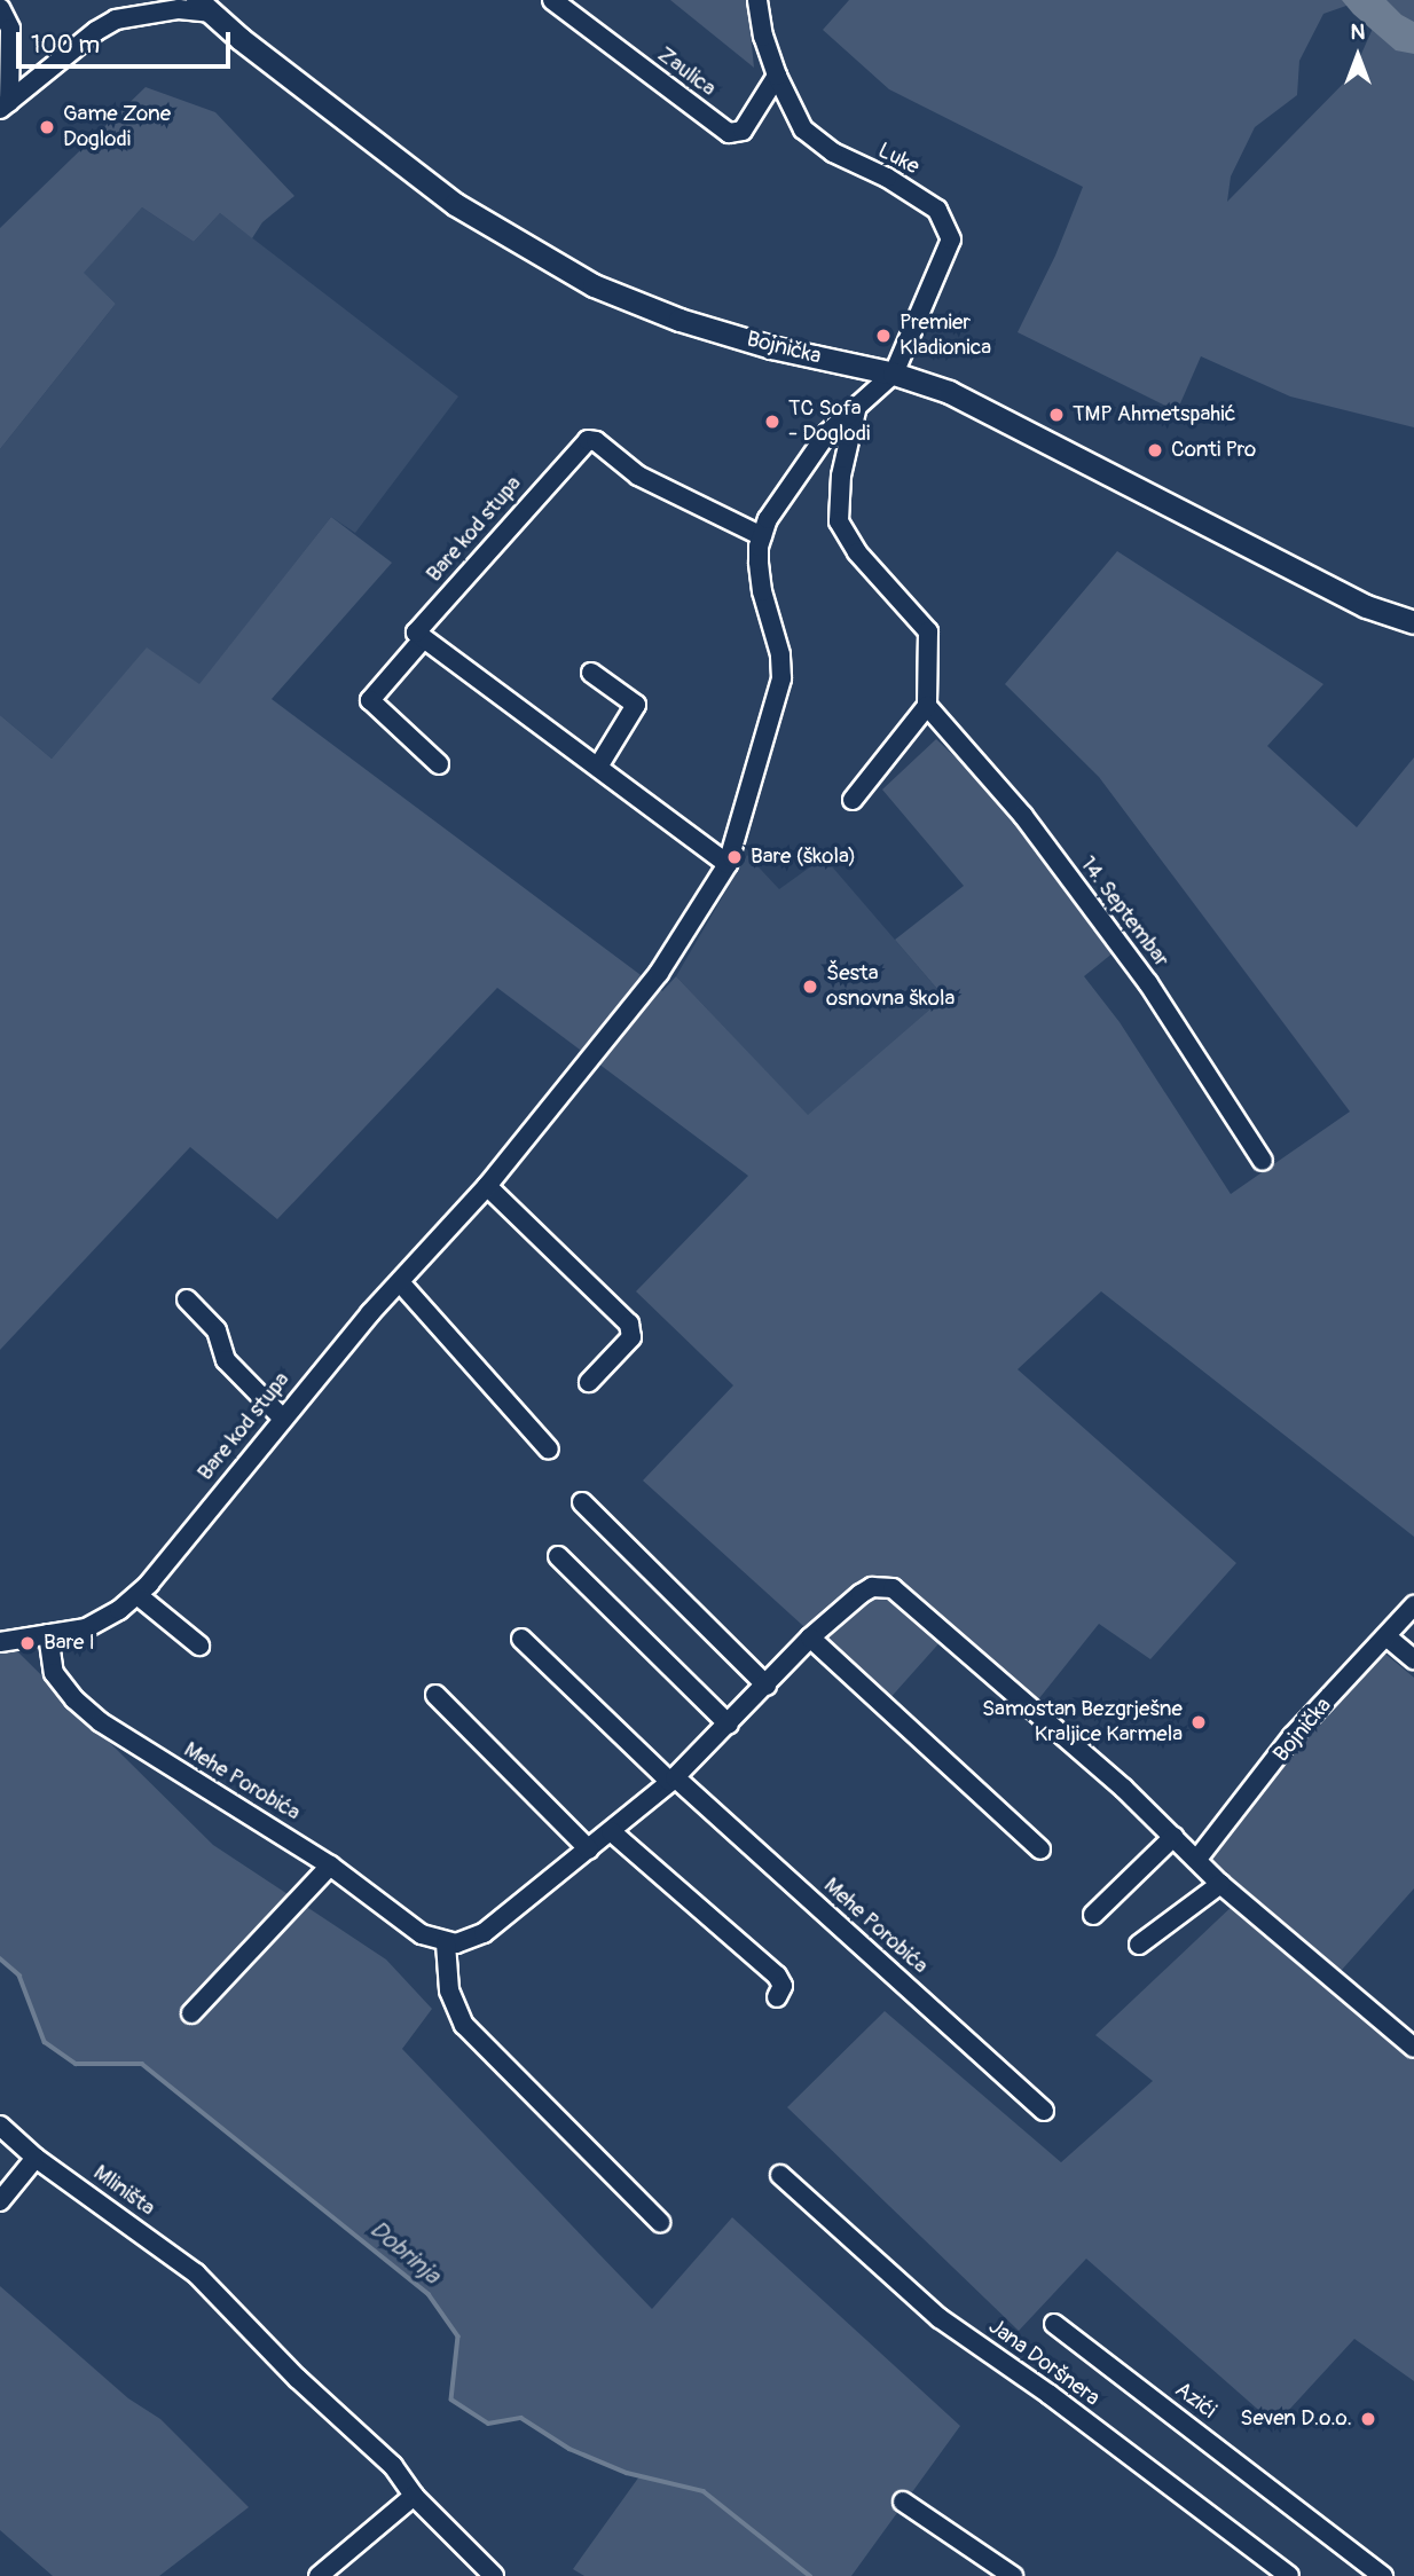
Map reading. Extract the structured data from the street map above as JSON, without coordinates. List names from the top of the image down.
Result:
{
  "streets": {
    "main road": ["Bojnička"],
    "street": [
      "Zaulica",
      "Luke",
      "Bare kod stupa",
      "14. Septembar",
      "Mehe Porobića",
      "Mliništa",
      "Jana Doršnera",
      "Azići"
    ]
  },
  "crossings": [
    ["Zaulica", "Luke"],
    ["Luke", "Bojnička"],
    ["Luke", "Bare kod stupa"],
    ["Bojnička", "Bare kod stupa"],
    ["Bare kod stupa", "Mehe Porobića"]
  ],
  "water": ["Dobrinja"],
  "places": [
    "Game Zone Doglodi",
    "Premier Kladionica",
    "TMP Ahmetspahić",
    "TC Sofa - Doglodi",
    "Conti Pro",
    "Bare (škola)",
    "Šesta osnovna škola",
    "Bare I",
    "Samostan Bezgrješne Kraljice Karmela",
    "Seven D.o.o."
  ],
  "scale_bar": "100 m",
  "north": "top"
}
